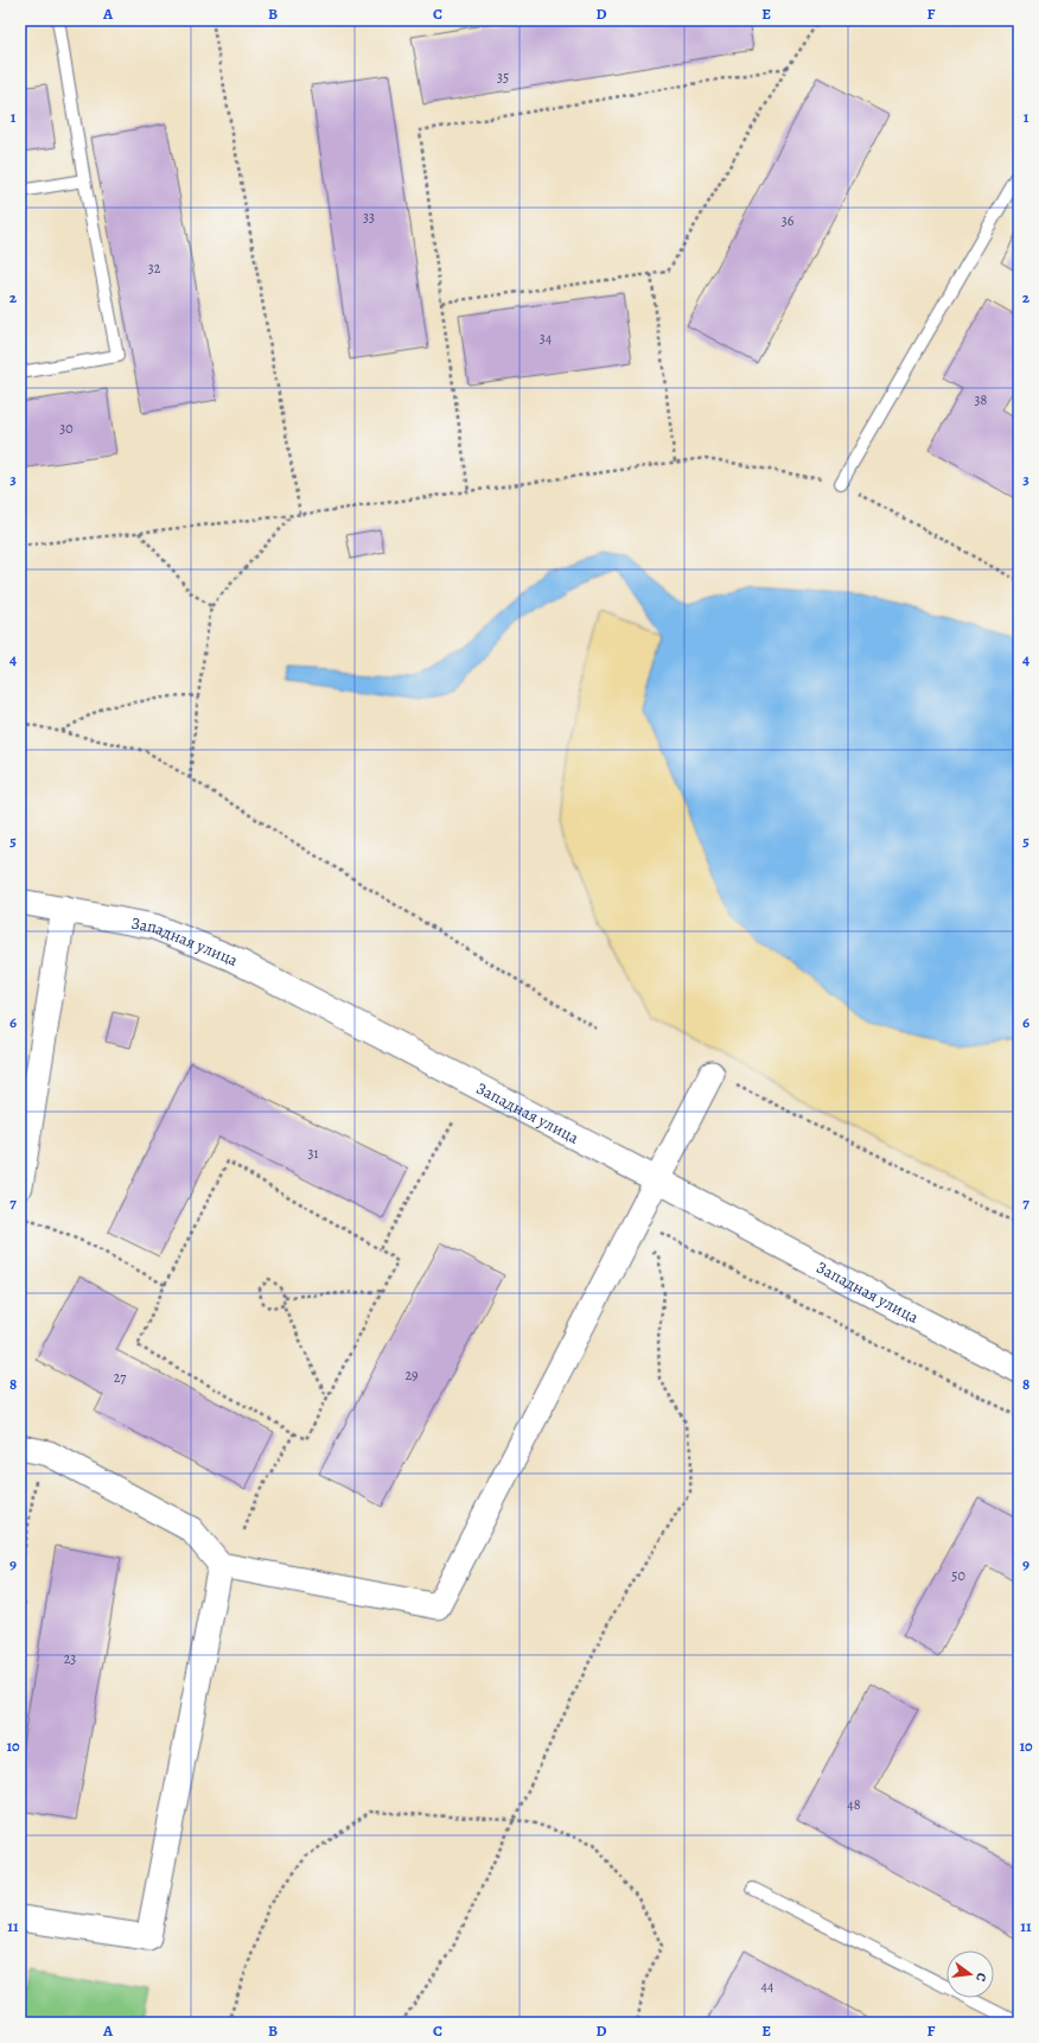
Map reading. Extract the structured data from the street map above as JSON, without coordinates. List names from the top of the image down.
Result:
{
  "streets": {
    "street": ["Западная улица"]
  },
  "house_numbers": [
    "35",
    "33",
    "36",
    "32",
    "34",
    "38",
    "30",
    "31",
    "29",
    "27",
    "50",
    "23",
    "48",
    "44"
  ],
  "north": "right",
  "grid": {
    "columns": [
      "A",
      "B",
      "C",
      "D",
      "E",
      "F"
    ],
    "rows": [
      "1",
      "2",
      "3",
      "4",
      "5",
      "6",
      "7",
      "8",
      "9",
      "10",
      "11"
    ]
  }
}
